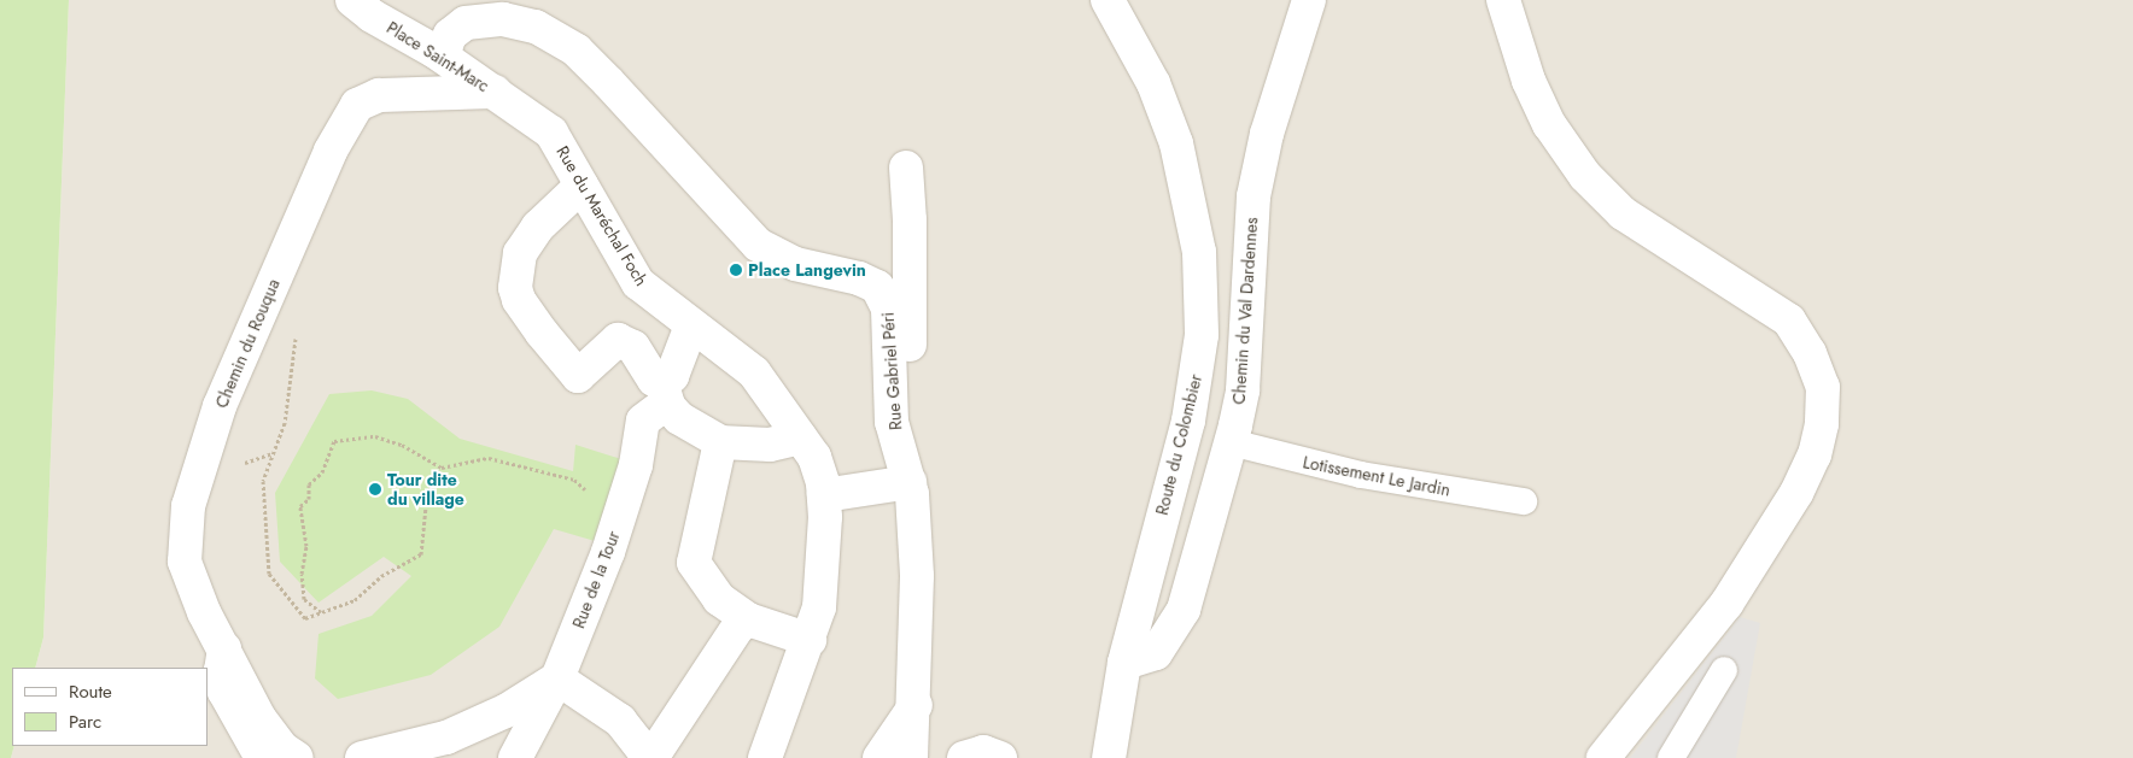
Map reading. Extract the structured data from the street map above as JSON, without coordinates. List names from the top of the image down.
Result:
{
  "streets": {
    "street": [
      "Place Saint-Marc",
      "Rue du Maréchal Foch",
      "Chemin du Val Dardennes",
      "Chemin du Rouqua",
      "Rue Gabriel Péri",
      "Route du Colombier",
      "Rue de la Tour"
    ],
    "lane": ["Lotissement Le Jardin"]
  },
  "crossings": [
    ["Place Saint-Marc", "Rue du Maréchal Foch"],
    ["Place Saint-Marc", "Chemin du Rouqua"],
    ["Place Saint-Marc", "Rue Gabriel Péri"],
    ["Rue du Maréchal Foch", "Chemin du Rouqua"],
    ["Rue du Maréchal Foch", "Rue de la Tour"],
    ["Chemin du Val Dardennes", "Route du Colombier"],
    ["Chemin du Val Dardennes", "Lotissement Le Jardin"]
  ],
  "places": ["Place Langevin", "Tour dite du village"],
  "legend": ["Route", "Parc"]
}
